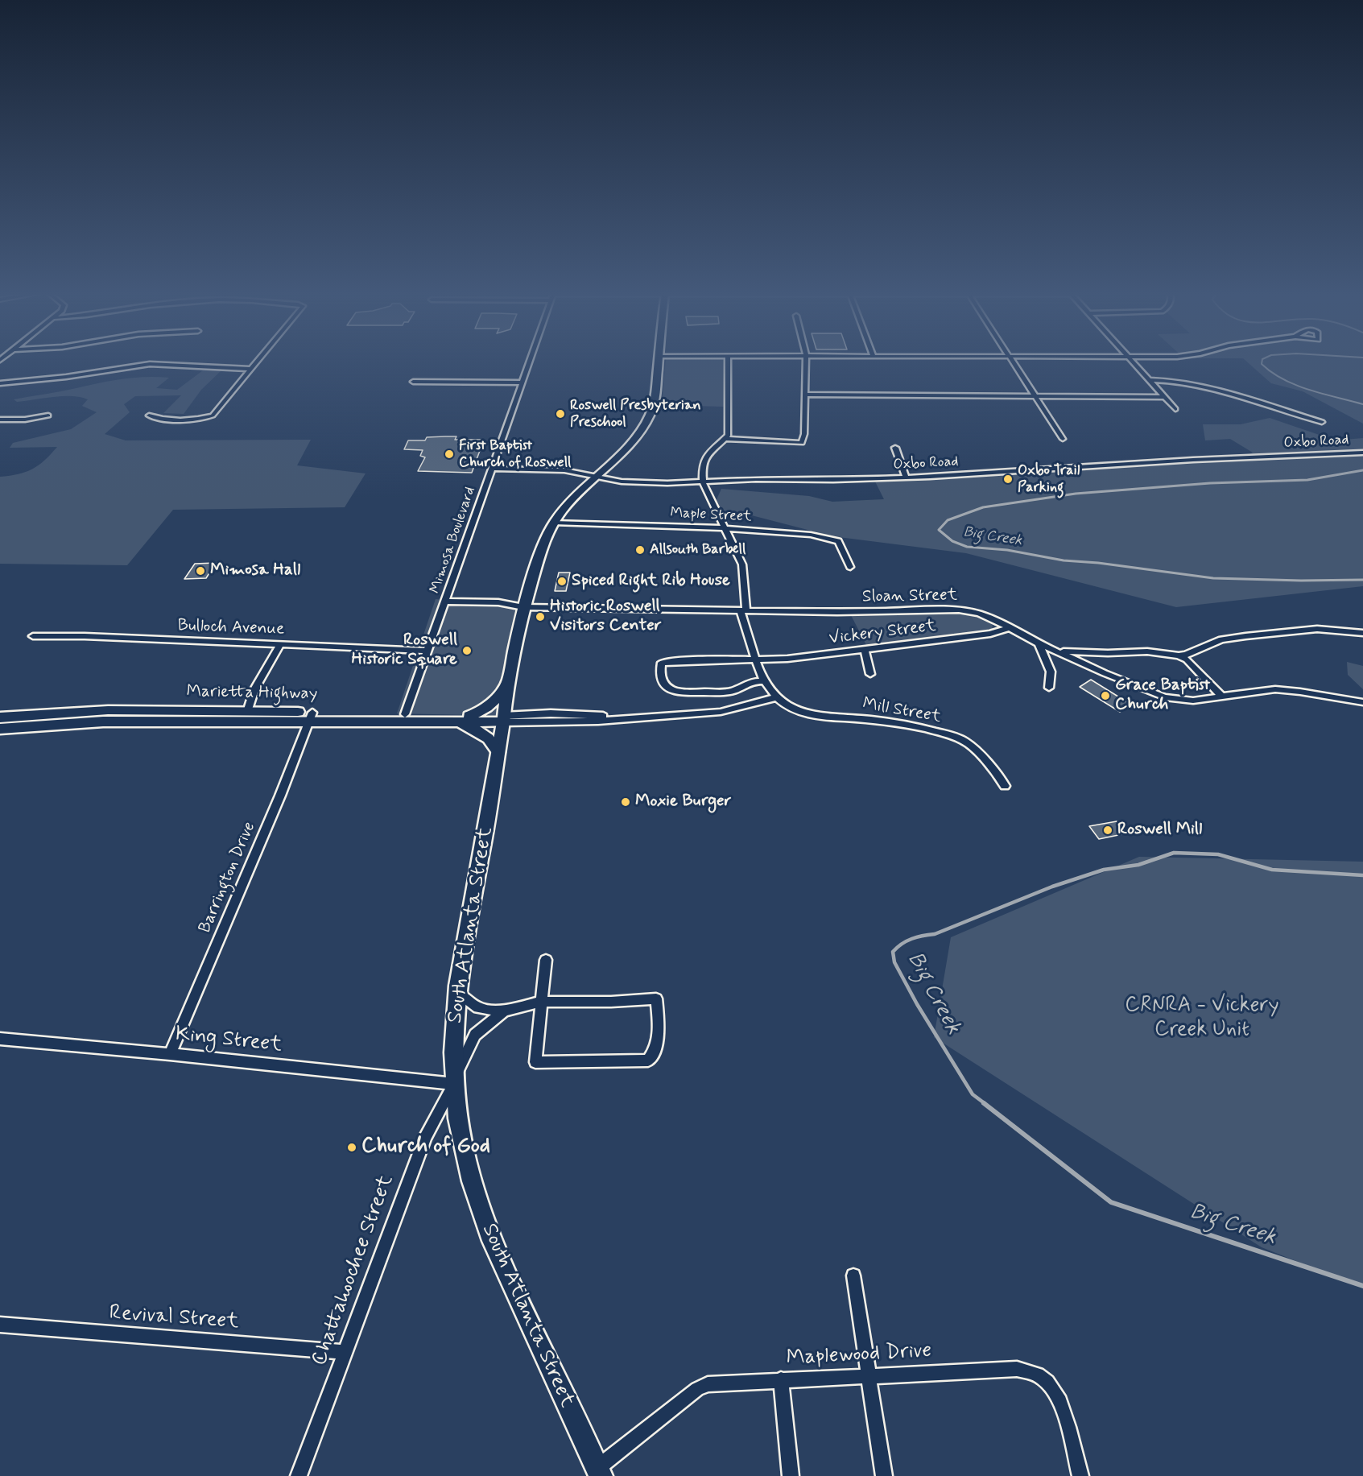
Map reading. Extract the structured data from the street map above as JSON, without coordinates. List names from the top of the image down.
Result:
{
  "streets": {
    "main road": ["Marietta Highway", "South Atlanta Street"],
    "street": [
      "Oxbo Road",
      "Maple Street",
      "Mimosa Boulevard",
      "Sloan Street",
      "Bulloch Avenue",
      "Vickery Street",
      "Mill Street",
      "Barrington Drive",
      "King Street",
      "Chattahoochee Street",
      "Revival Street",
      "Maplewood Drive"
    ]
  },
  "crossings": [
    ["Oxbo Road", "Mimosa Boulevard"],
    ["Oxbo Road", "Mill Street"],
    ["Oxbo Road", "South Atlanta Street"],
    ["Maple Street", "Mill Street"],
    ["Maple Street", "South Atlanta Street"],
    ["Mimosa Boulevard", "Sloan Street"],
    ["Mimosa Boulevard", "Bulloch Avenue"],
    ["Mimosa Boulevard", "Marietta Highway"],
    ["Sloan Street", "Vickery Street"],
    ["Sloan Street", "Mill Street"],
    ["Sloan Street", "South Atlanta Street"],
    ["Vickery Street", "Mill Street"],
    ["Marietta Highway", "Barrington Drive"],
    ["Marietta Highway", "South Atlanta Street"],
    ["Barrington Drive", "King Street"],
    ["South Atlanta Street", "King Street"],
    ["South Atlanta Street", "Chattahoochee Street"],
    ["South Atlanta Street", "Maplewood Drive"],
    ["King Street", "Chattahoochee Street"],
    ["Chattahoochee Street", "Revival Street"]
  ],
  "water": ["Big Creek"],
  "parks": ["CRNRA - Vickery Creek Unit"],
  "places": [
    "Roswell Presbyterian Preschool",
    "First Baptist Church of Roswell",
    "Oxbo Trail Parking",
    "Allsouth Barbell",
    "Mimosa Hall",
    "Spiced Right Rib House",
    "Historic Roswell Visitors Center",
    "Roswell Historic Square",
    "Grace Baptist Church",
    "Moxie Burger",
    "Roswell Mill",
    "Church of God"
  ]
}
